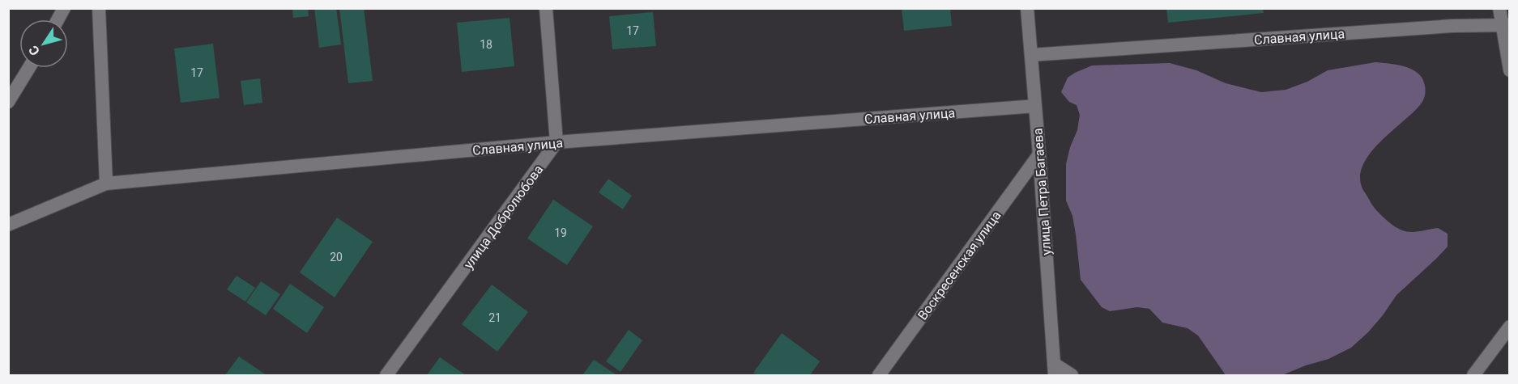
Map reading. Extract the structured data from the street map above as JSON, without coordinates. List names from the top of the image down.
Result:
{
  "streets": {
    "street": [
      "Славная улица",
      "улица Петра Багаева",
      "улица Добролюбова",
      "Воскресенская улица"
    ]
  },
  "crossings": [
    ["Славная улица", "улица Петра Багаева"],
    ["Славная улица", "улица Добролюбова"],
    ["улица Петра Багаева", "Воскресенская улица"]
  ],
  "house_numbers": [
    "17",
    "18",
    "17",
    "19",
    "20",
    "21"
  ],
  "north": "bottom left"
}
